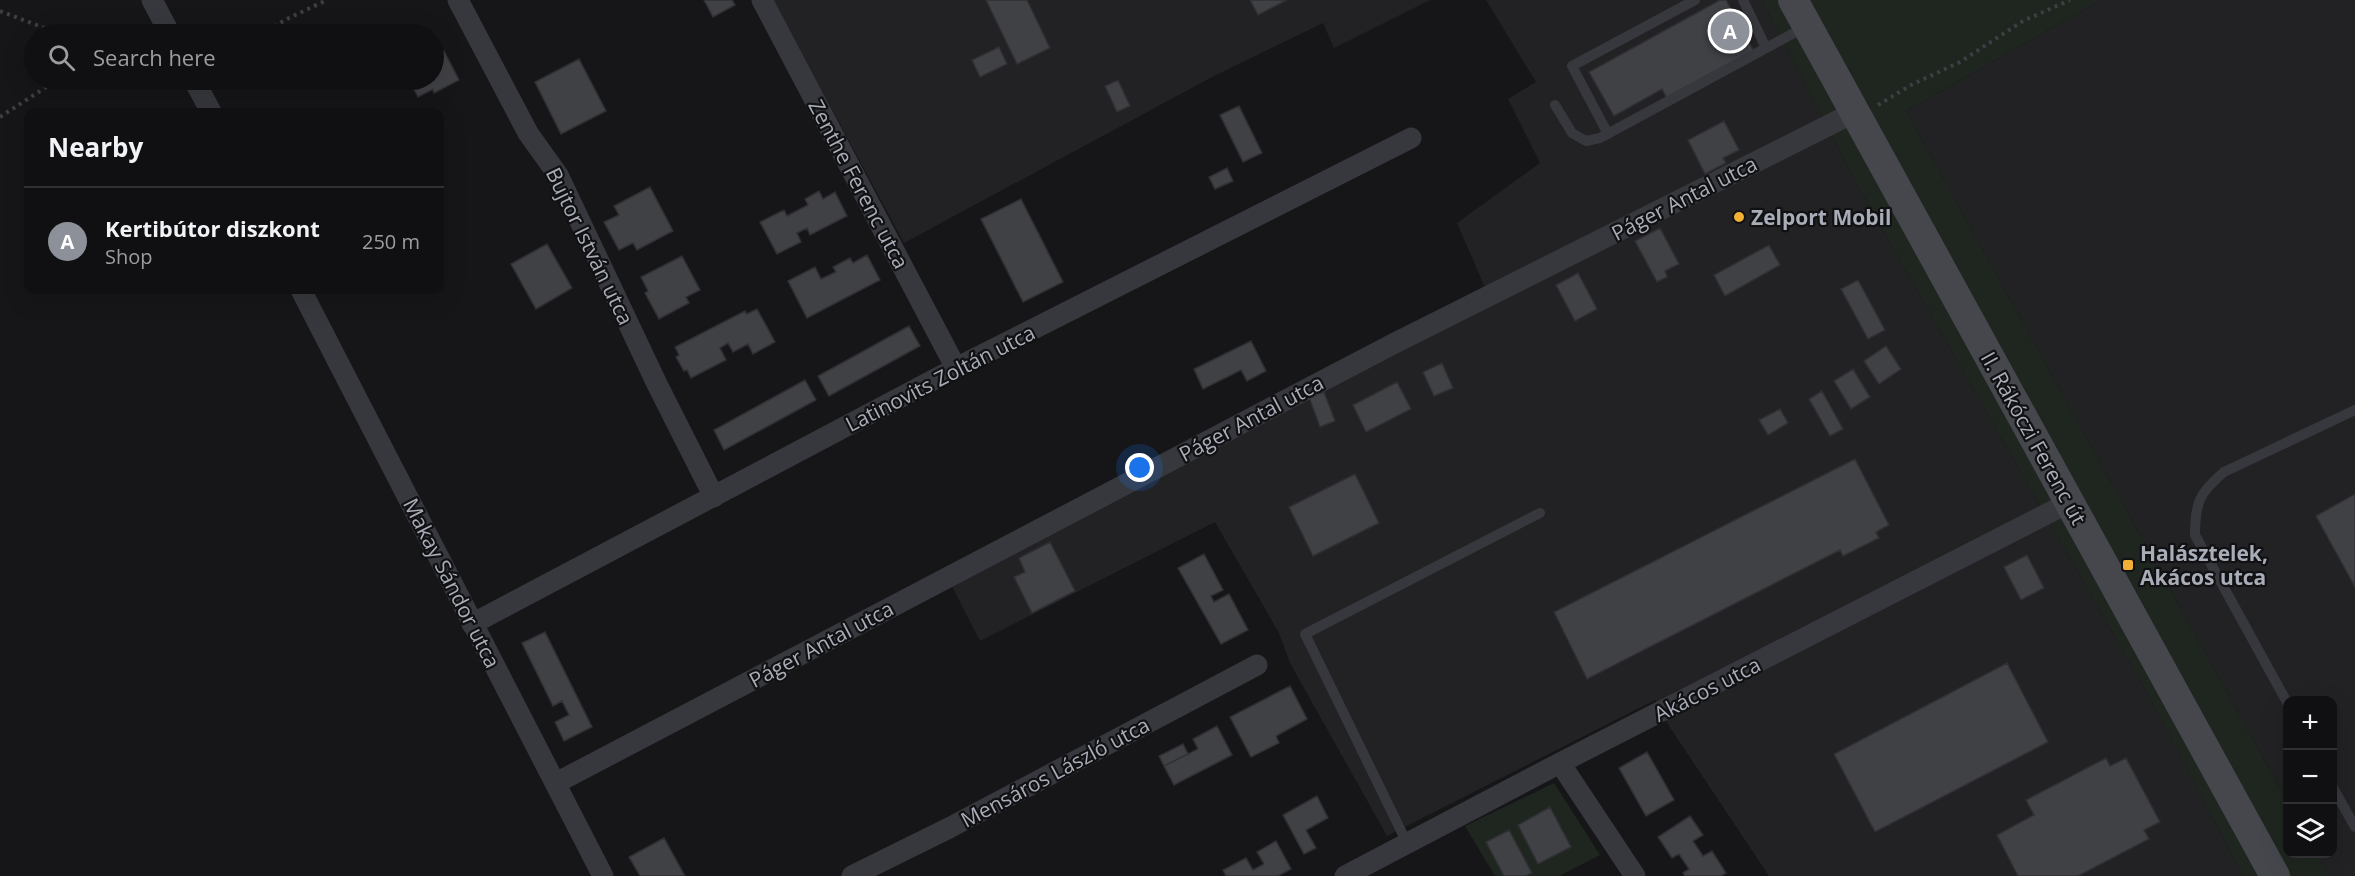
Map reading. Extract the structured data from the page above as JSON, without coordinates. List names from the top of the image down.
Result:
{
  "streets": {
    "main road": ["II. Rákóczi Ferenc út"],
    "street": [
      "Zenthe Ferenc utca",
      "Páger Antal utca",
      "Bujtor István utca",
      "Latinovits Zoltán utca",
      "Makay Sándor utca",
      "Akácos utca",
      "Mensáros László utca"
    ]
  },
  "crossings": [
    ["Zenthe Ferenc utca", "Latinovits Zoltán utca"],
    ["Páger Antal utca", "II. Rákóczi Ferenc út"],
    ["Páger Antal utca", "Makay Sándor utca"],
    ["Bujtor István utca", "Latinovits Zoltán utca"],
    ["Latinovits Zoltán utca", "Makay Sándor utca"],
    ["II. Rákóczi Ferenc út", "Akácos utca"]
  ],
  "places": {
    "other": ["Zelport Mobil"],
    "transit": ["Halásztelek, Akácos utca"]
  },
  "page": {
    "pins": "A",
    "search": "Search here",
    "heading": "Nearby",
    "list": [
      {
        "mark": "A",
        "name": "Kertibútor diszkont",
        "note": "Shop",
        "value": "250 m"
      }
    ],
    "map_buttons": ["+", "−"]
  }
}
